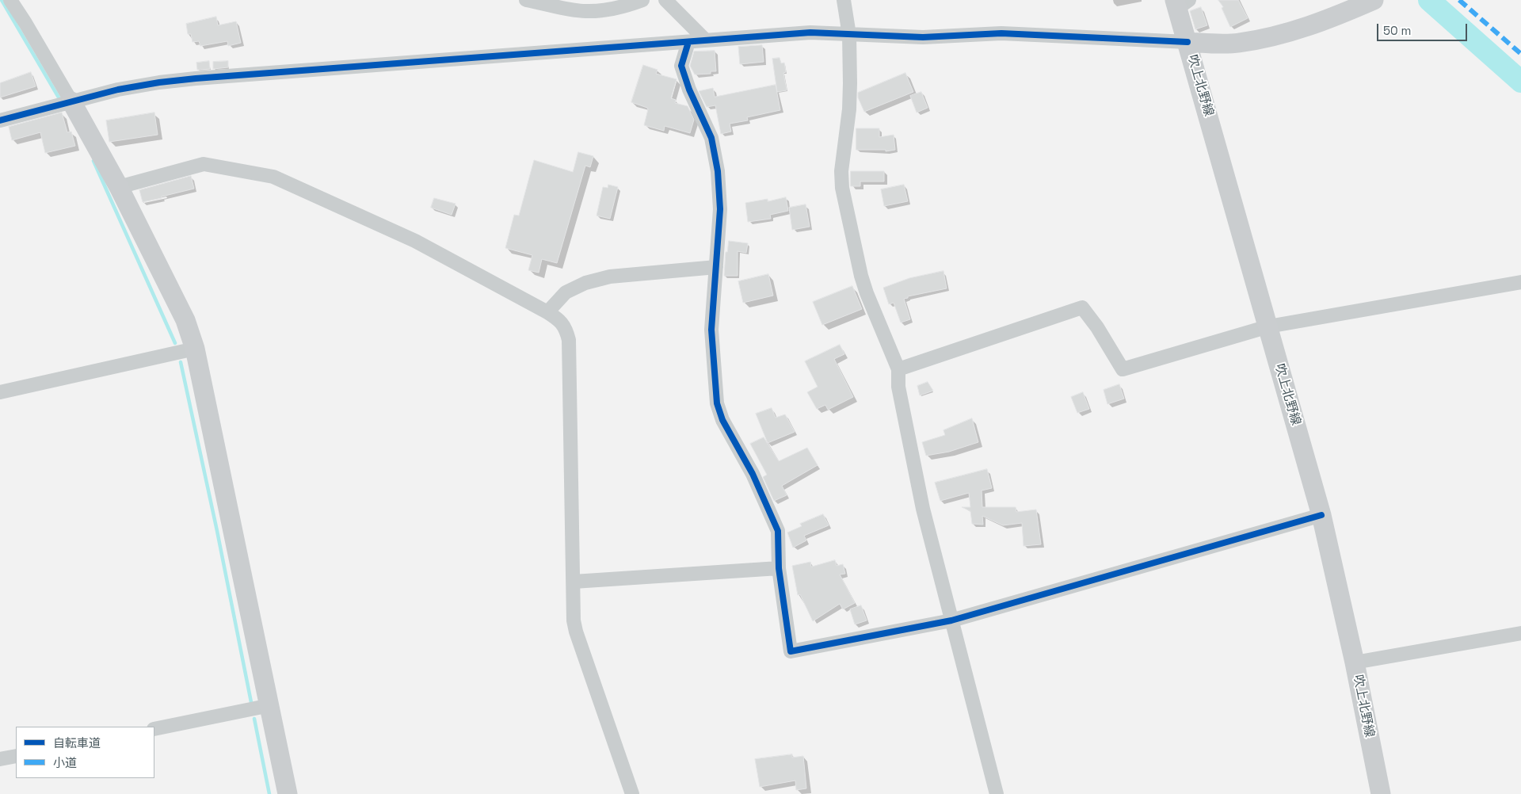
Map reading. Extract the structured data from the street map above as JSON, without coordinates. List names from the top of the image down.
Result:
{
  "streets": {
    "main road": ["吹上北野線"]
  },
  "legend": ["自転車道", "小道"],
  "scale_bar": "50 m"
}
